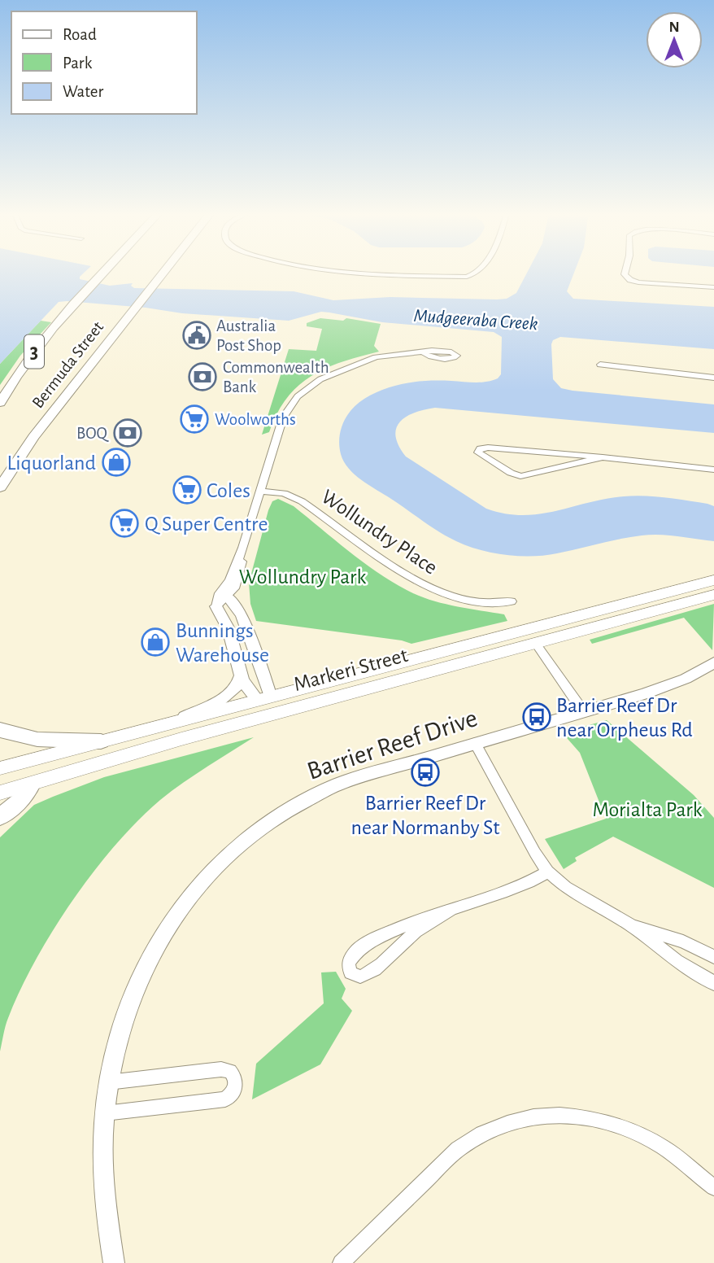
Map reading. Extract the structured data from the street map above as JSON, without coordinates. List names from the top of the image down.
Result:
{
  "streets": {
    "main road": ["3", "Bermuda Street", "Markeri Street"],
    "street": ["Wollundry Place", "Barrier Reef Drive"]
  },
  "water": ["Mudgeeraba Creek"],
  "parks": ["Wollundry Park", "Morialta Park"],
  "places": {
    "public building": ["Australia Post Shop"],
    "bank": ["Commonwealth Bank", "BOQ"],
    "supermarket": ["Woolworths", "Coles", "Q Super Centre"],
    "shop": ["Liquorland", "Bunnings Warehouse"],
    "bus stop": ["Barrier Reef Dr near Orpheus Rd", "Barrier Reef Dr near Normanby St"]
  },
  "legend": ["Road", "Park", "Water"],
  "north": "top"
}
